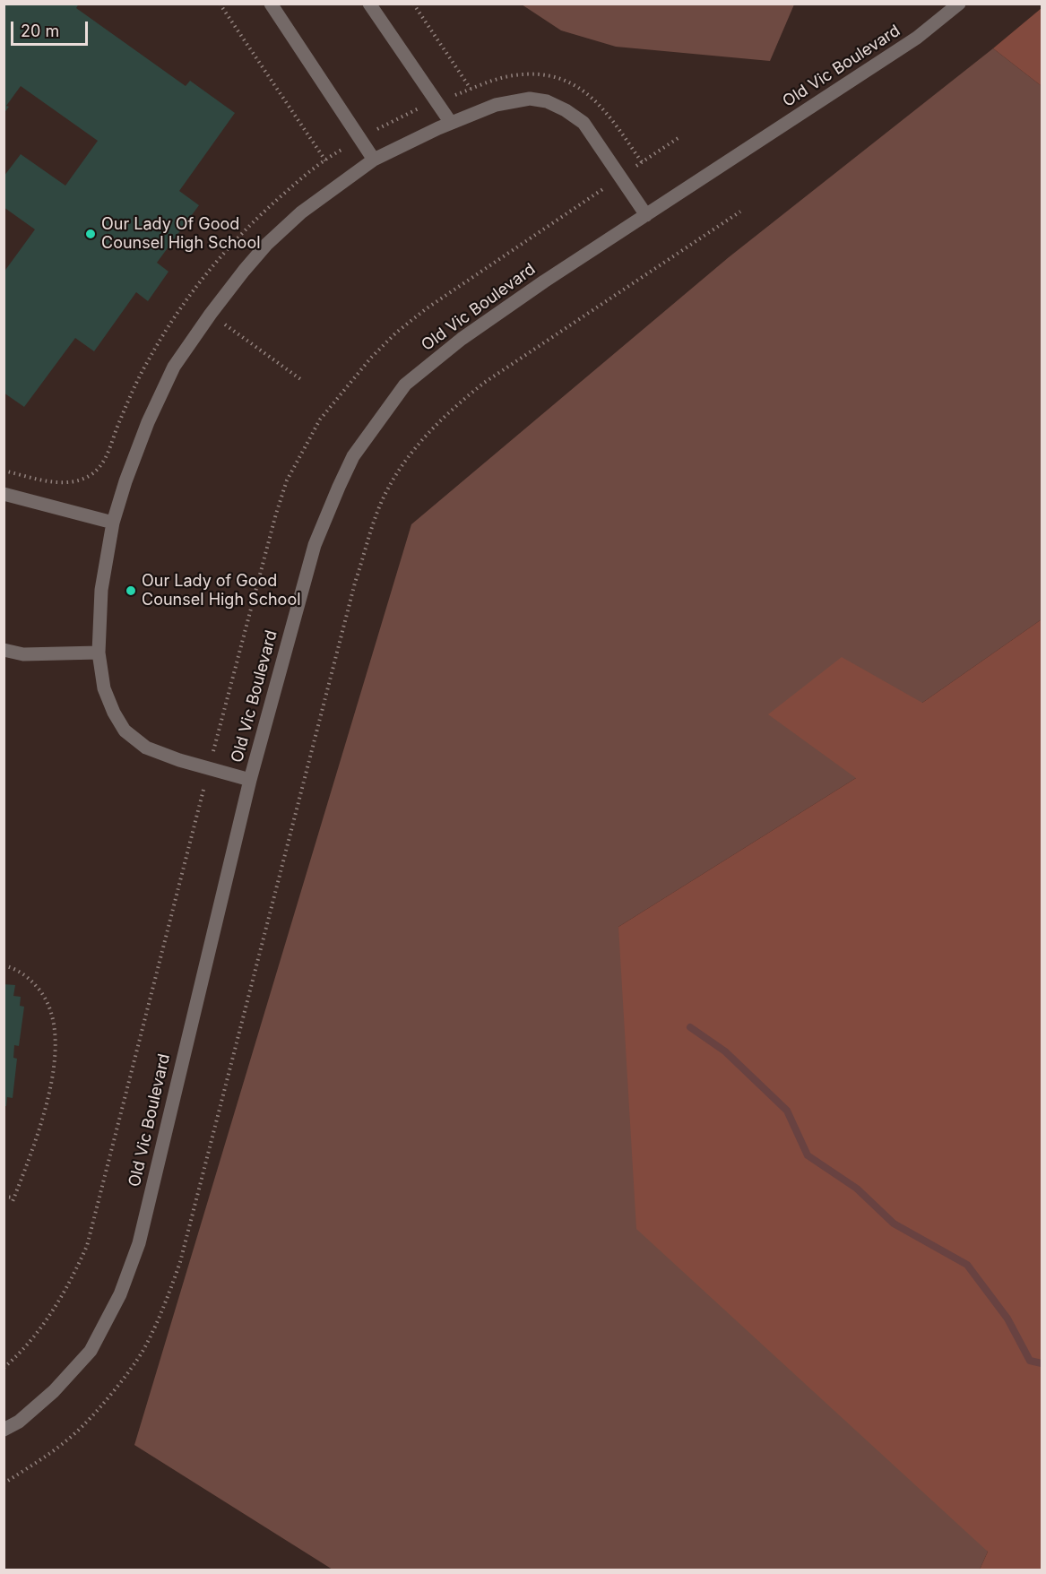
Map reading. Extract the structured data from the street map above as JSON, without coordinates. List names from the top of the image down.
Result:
{
  "streets": {
    "street": ["Old Vic Boulevard"]
  },
  "places": ["Our Lady Of Good Counsel High School", "Our Lady of Good Counsel High School"],
  "scale_bar": "20 m"
}
